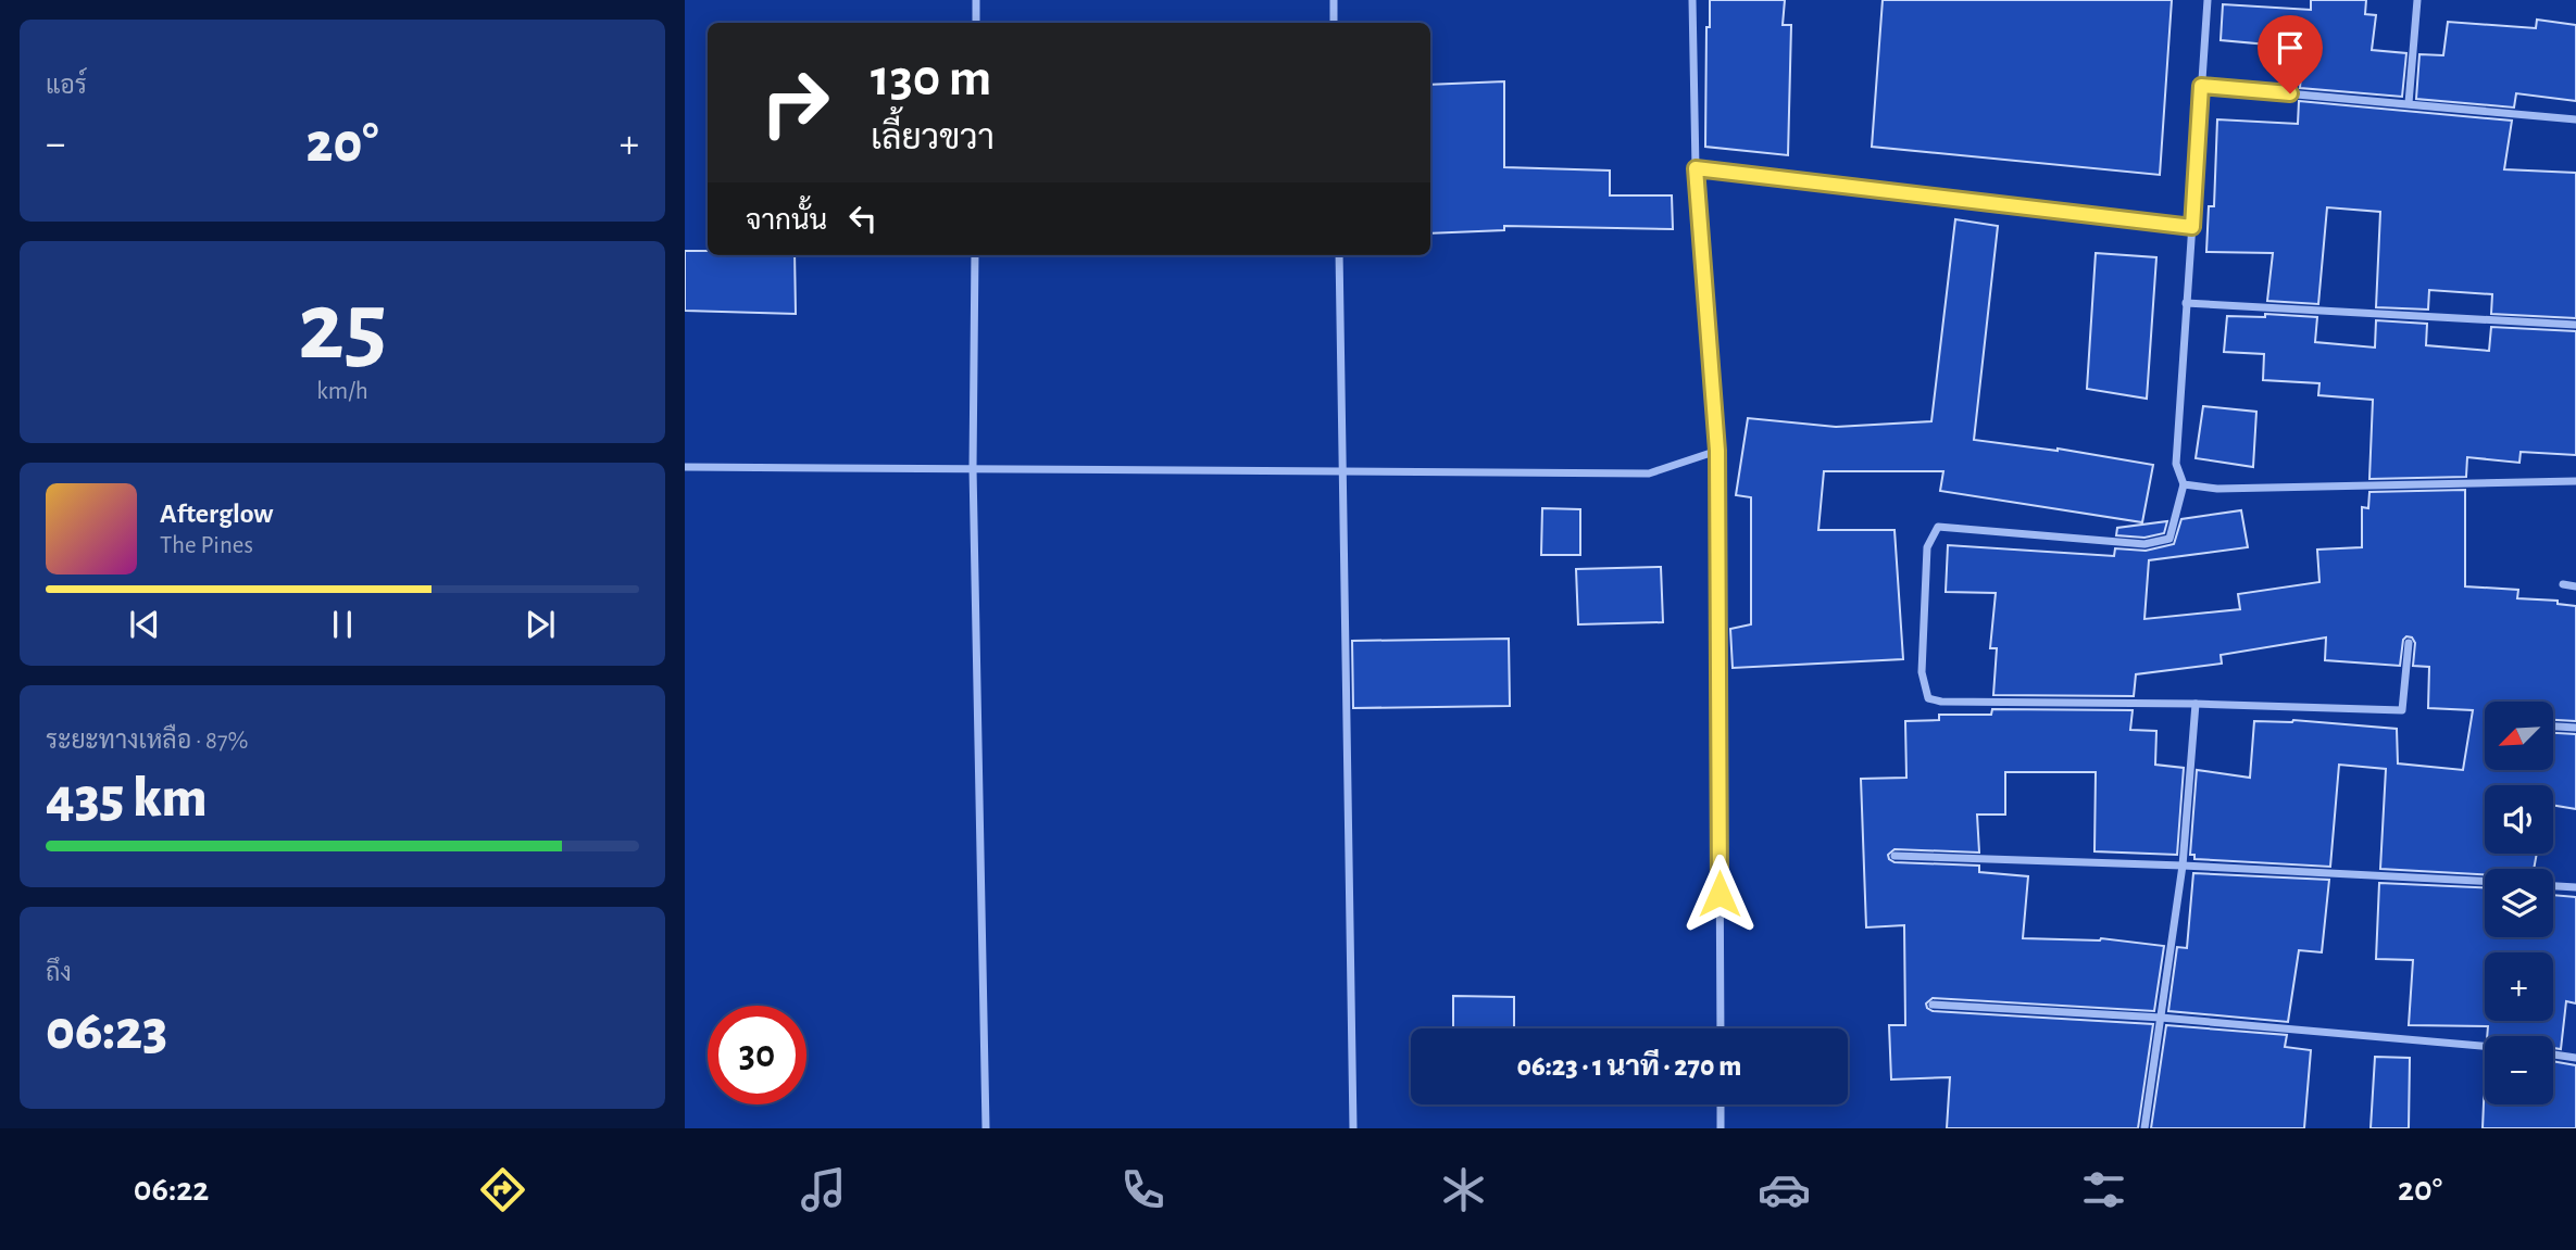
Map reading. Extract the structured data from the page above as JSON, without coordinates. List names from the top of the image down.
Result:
{
  "north": "bottom left",
  "page": {
    "tile": [
      "แอร์",
      ["25", "km/h"],
      ["ระยะทางเหลือ · 87%", "435 km"],
      ["ถึง", "06:23"]
    ],
    "turn": ["130 m", "เลี้ยวขวา"],
    "heat": ["−", "20°", "+"],
    "then": "จากนั้น",
    "song": ["Afterglow", "The Pines"],
    "map_buttons": ["+", "−"],
    "limit": "30",
    "trip": "06:23 · 1 นาที · 270 m",
    "tabs": ["06:22", "20°"]
  }
}
